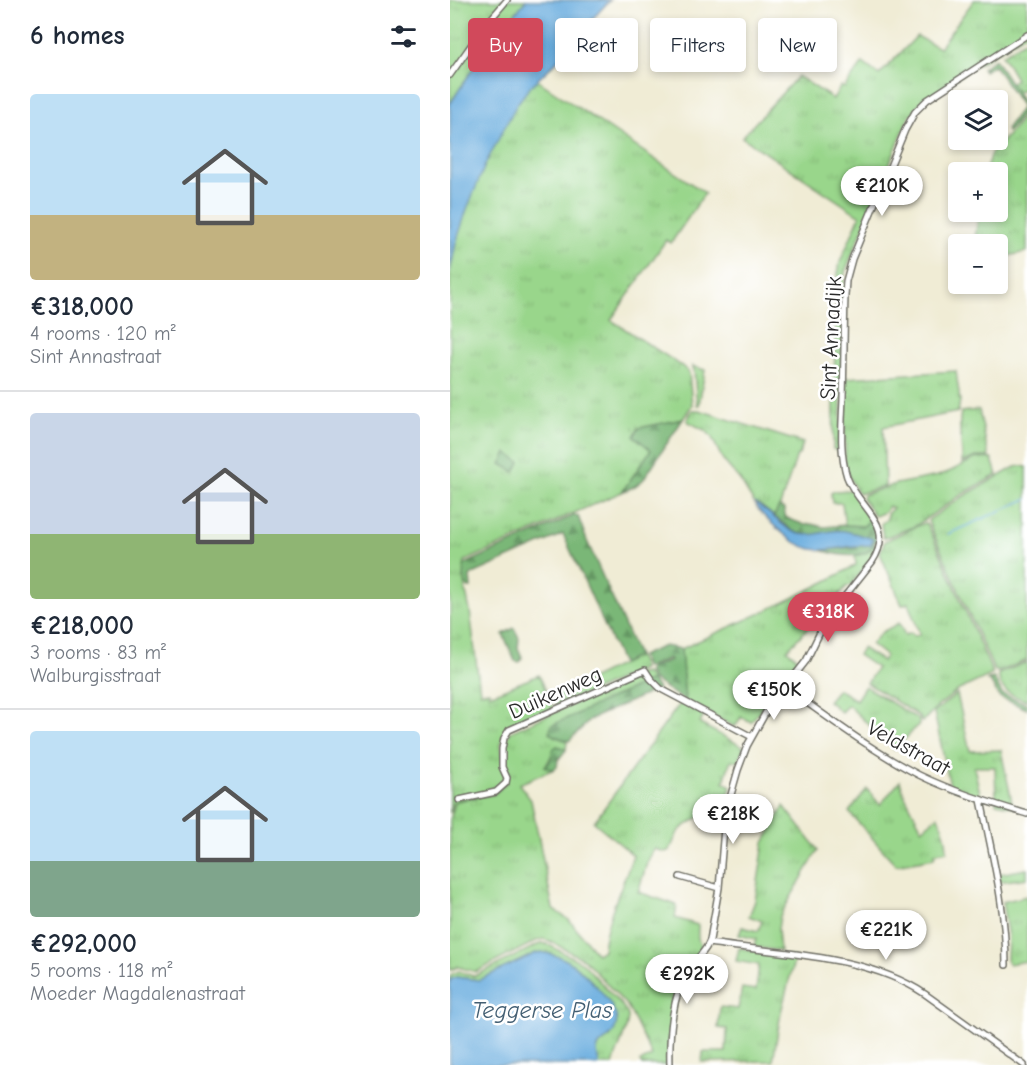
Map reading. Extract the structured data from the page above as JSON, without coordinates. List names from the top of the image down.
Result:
{
  "streets": {
    "street": ["Sint Annadijk", "Duikenweg", "Veldstraat"]
  },
  "crossings": [
    ["Sint Annadijk", "Duikenweg"],
    ["Sint Annadijk", "Veldstraat"]
  ],
  "water": ["Teggerse Plas"],
  "page": {
    "heading": "6 homes",
    "chip": [
      "Buy",
      "Rent",
      "Filters",
      "New"
    ],
    "list": [
      {
        "name": "€318,000",
        "note": "4 rooms · 120 m² · Sint Annastraat"
      },
      {
        "name": "€218,000",
        "note": "3 rooms · 83 m² · Walburgisstraat"
      },
      {
        "name": "€292,000",
        "note": "5 rooms · 118 m² · Moeder Magdalenastraat"
      }
    ],
    "map_buttons": ["+", "−"],
    "price": [
      "€210K",
      "€318K",
      "€150K",
      "€218K",
      "€221K",
      "€292K"
    ]
  }
}
